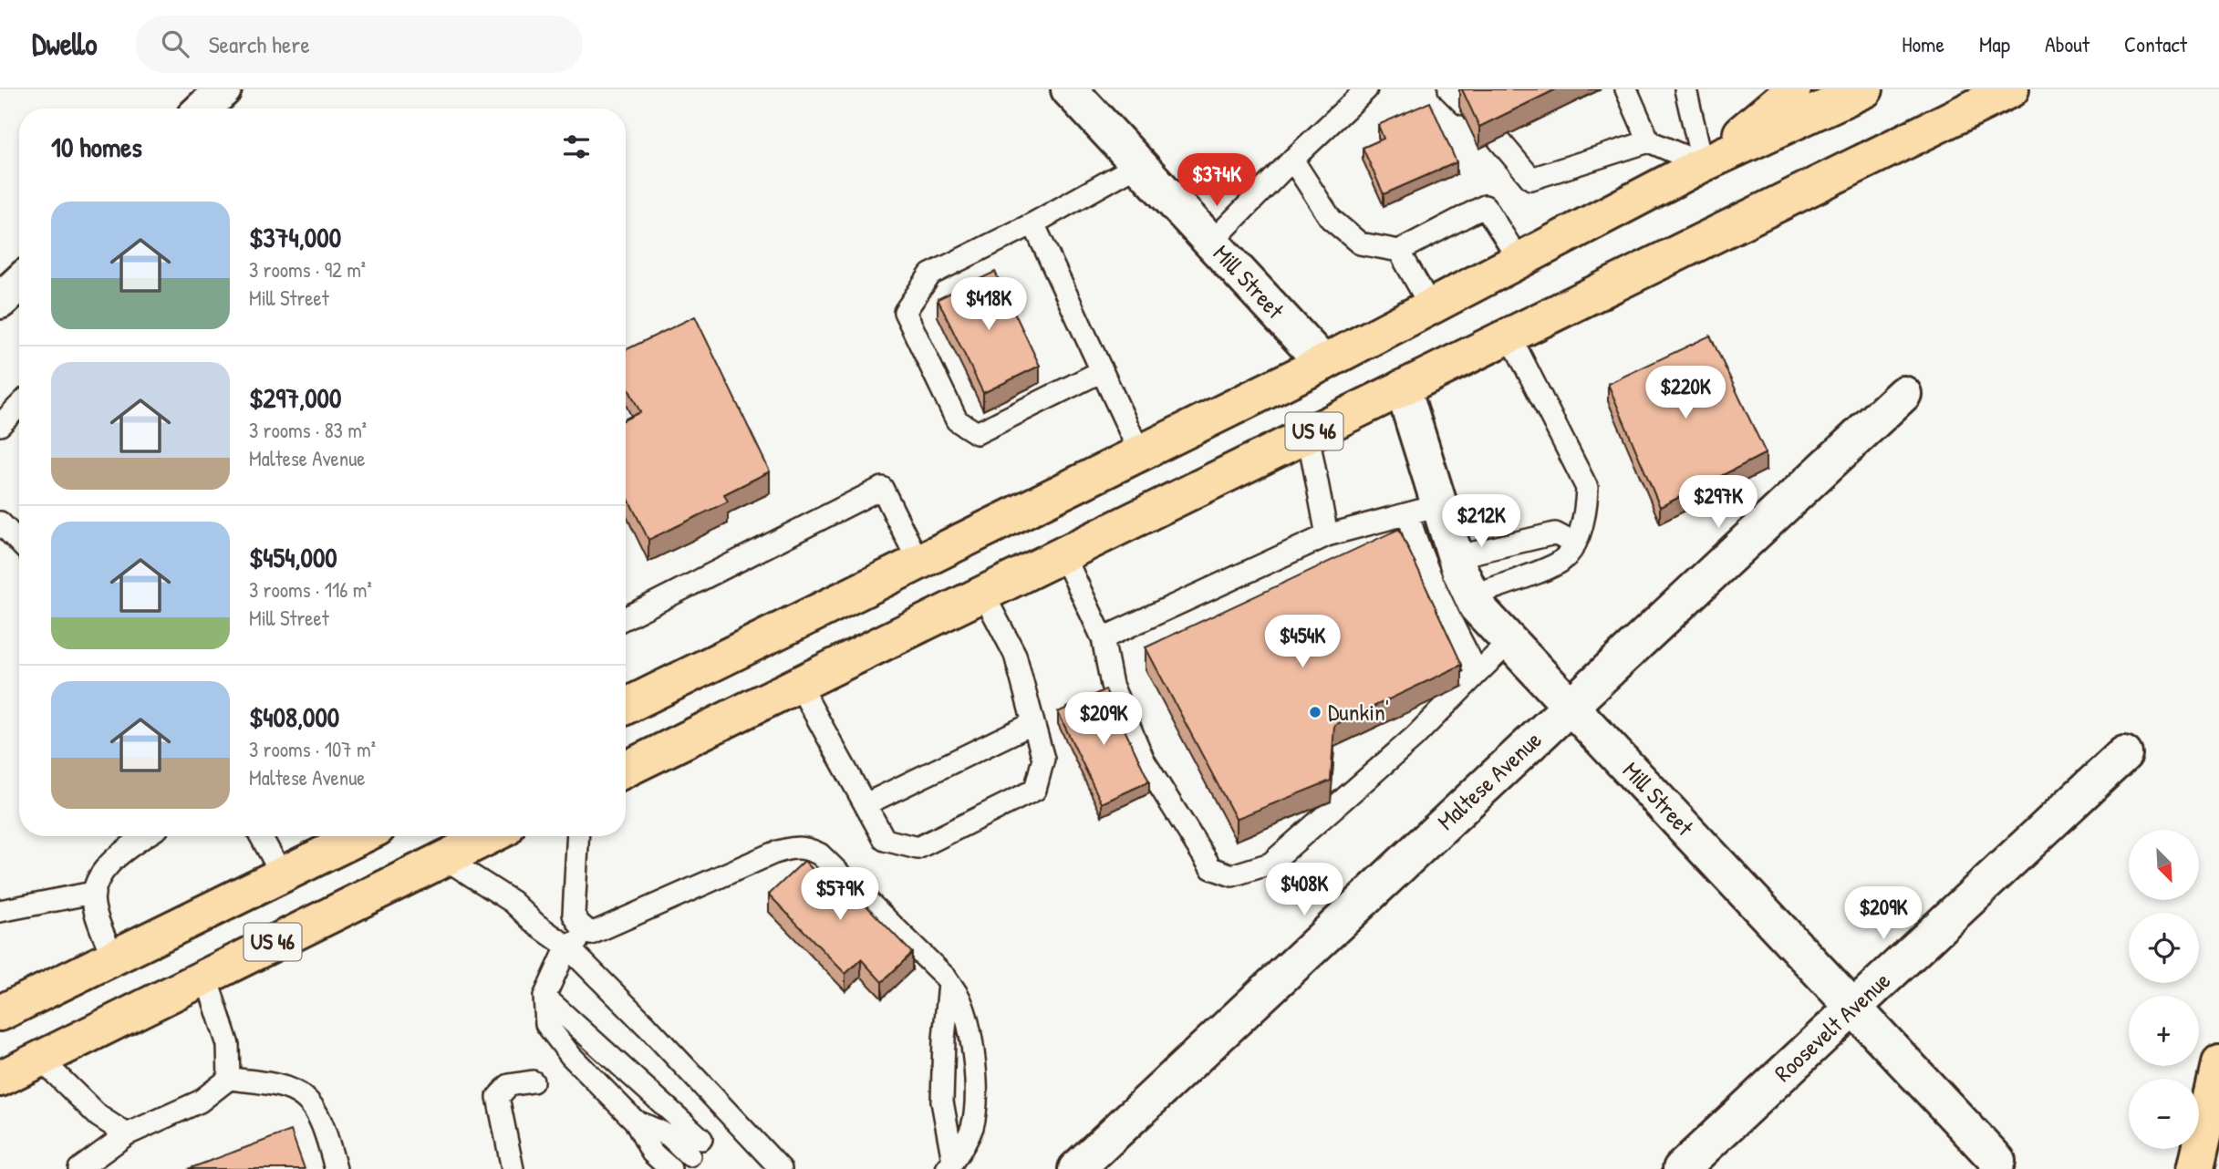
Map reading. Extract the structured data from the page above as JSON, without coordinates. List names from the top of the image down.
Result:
{
  "streets": {
    "highway": ["US 46"],
    "street": ["Mill Street", "Maltese Avenue", "Roosevelt Avenue"]
  },
  "crossings": [
    ["Mill Street", "US 46"],
    ["Mill Street", "Maltese Avenue"],
    ["Mill Street", "Roosevelt Avenue"]
  ],
  "places": ["Dunkin'"],
  "north": "bottom right",
  "page": {
    "header": "Dwello",
    "search": "Search here",
    "nav": [
      "Home",
      "Map",
      "About",
      "Contact"
    ],
    "heading": "10 homes",
    "price": [
      "$374K",
      "$418K",
      "$220K",
      "$297K",
      "$212K",
      "$454K",
      "$209K",
      "$408K",
      "$579K",
      "$209K"
    ],
    "list": [
      {
        "name": "$374,000",
        "note": "3 rooms · 92 m² · Mill Street"
      },
      {
        "name": "$297,000",
        "note": "3 rooms · 83 m² · Maltese Avenue"
      },
      {
        "name": "$454,000",
        "note": "3 rooms · 116 m² · Mill Street"
      },
      {
        "name": "$408,000",
        "note": "3 rooms · 107 m² · Maltese Avenue"
      }
    ],
    "map_buttons": ["+", "−"]
  }
}
